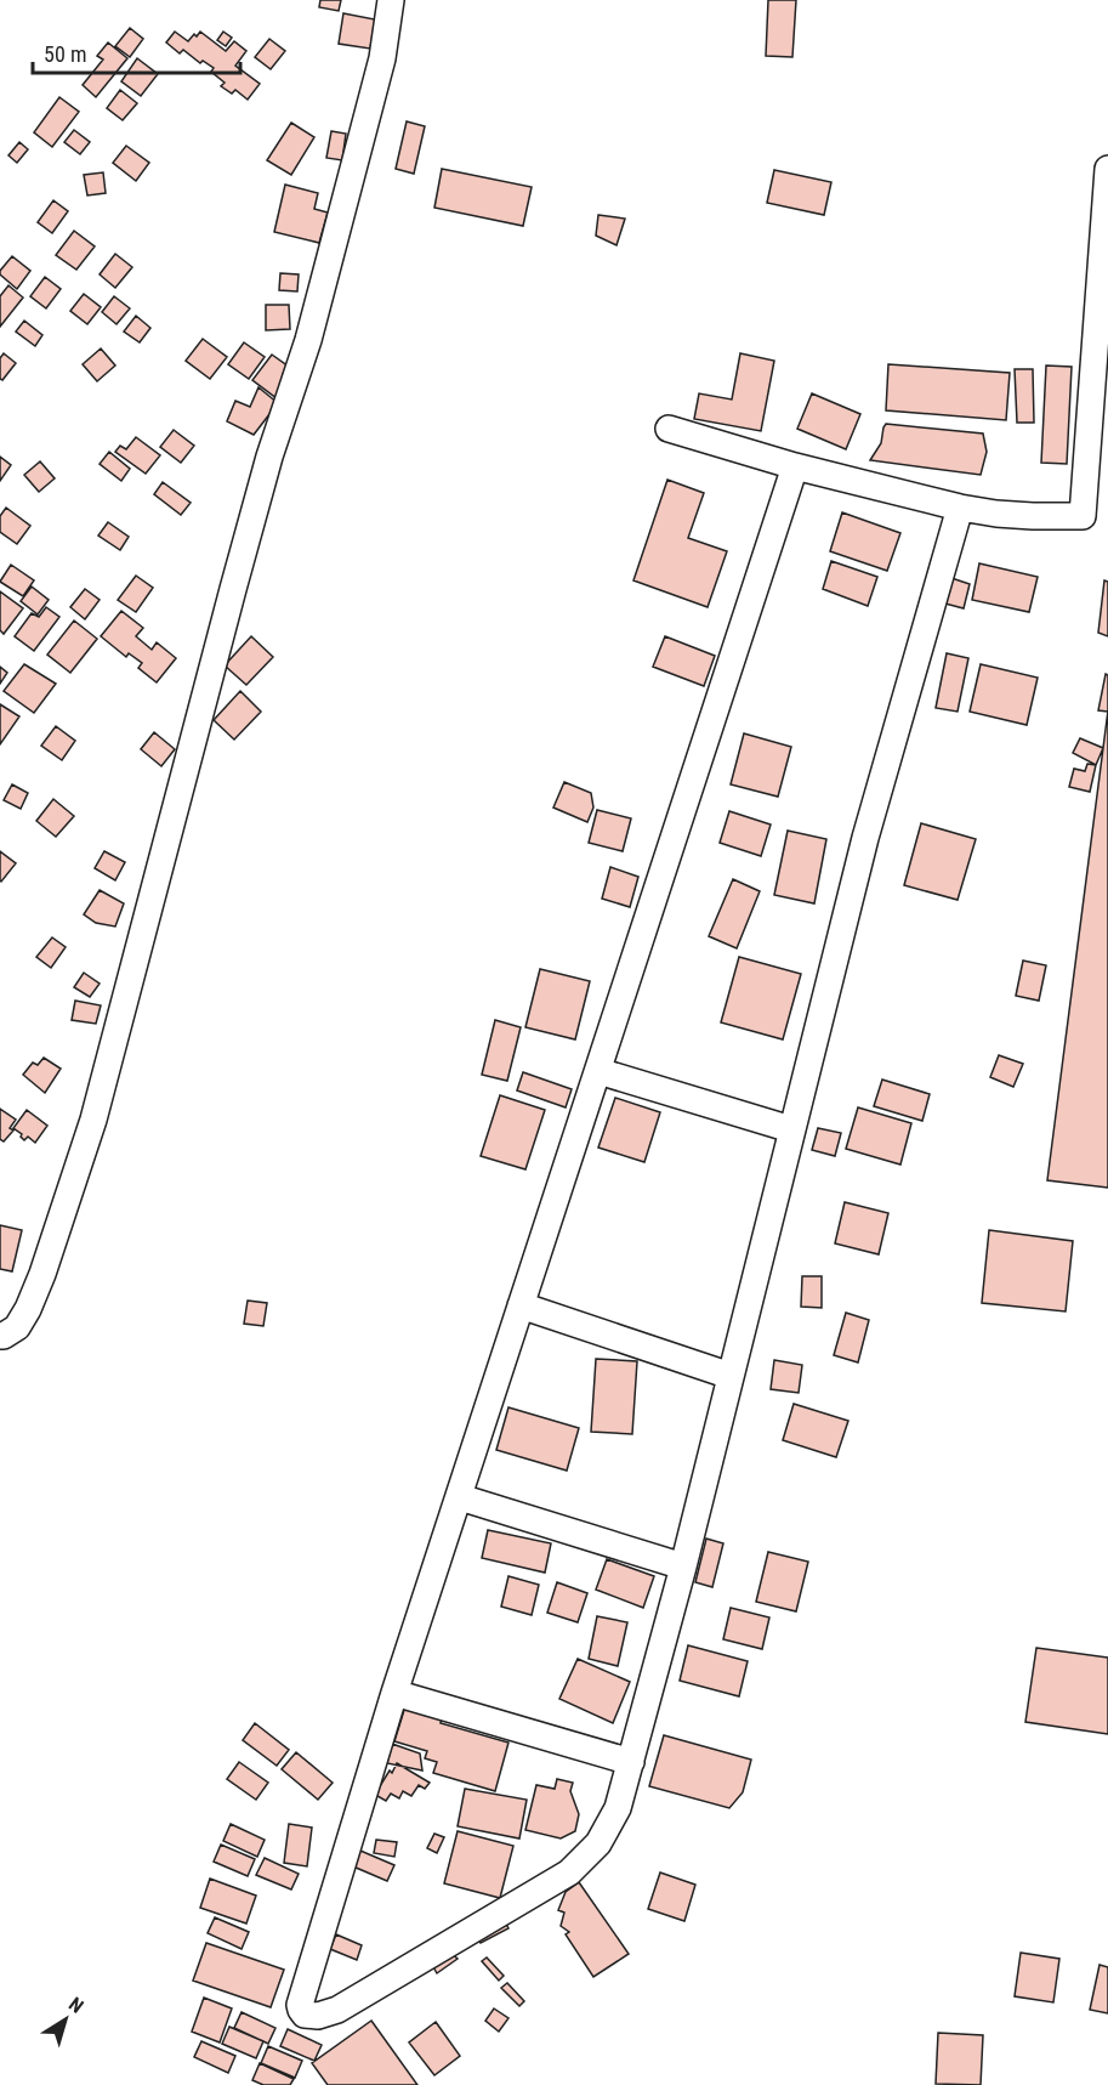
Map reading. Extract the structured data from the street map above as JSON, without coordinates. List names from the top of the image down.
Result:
{
  "scale_bar": "50 m",
  "north": "top right"
}
